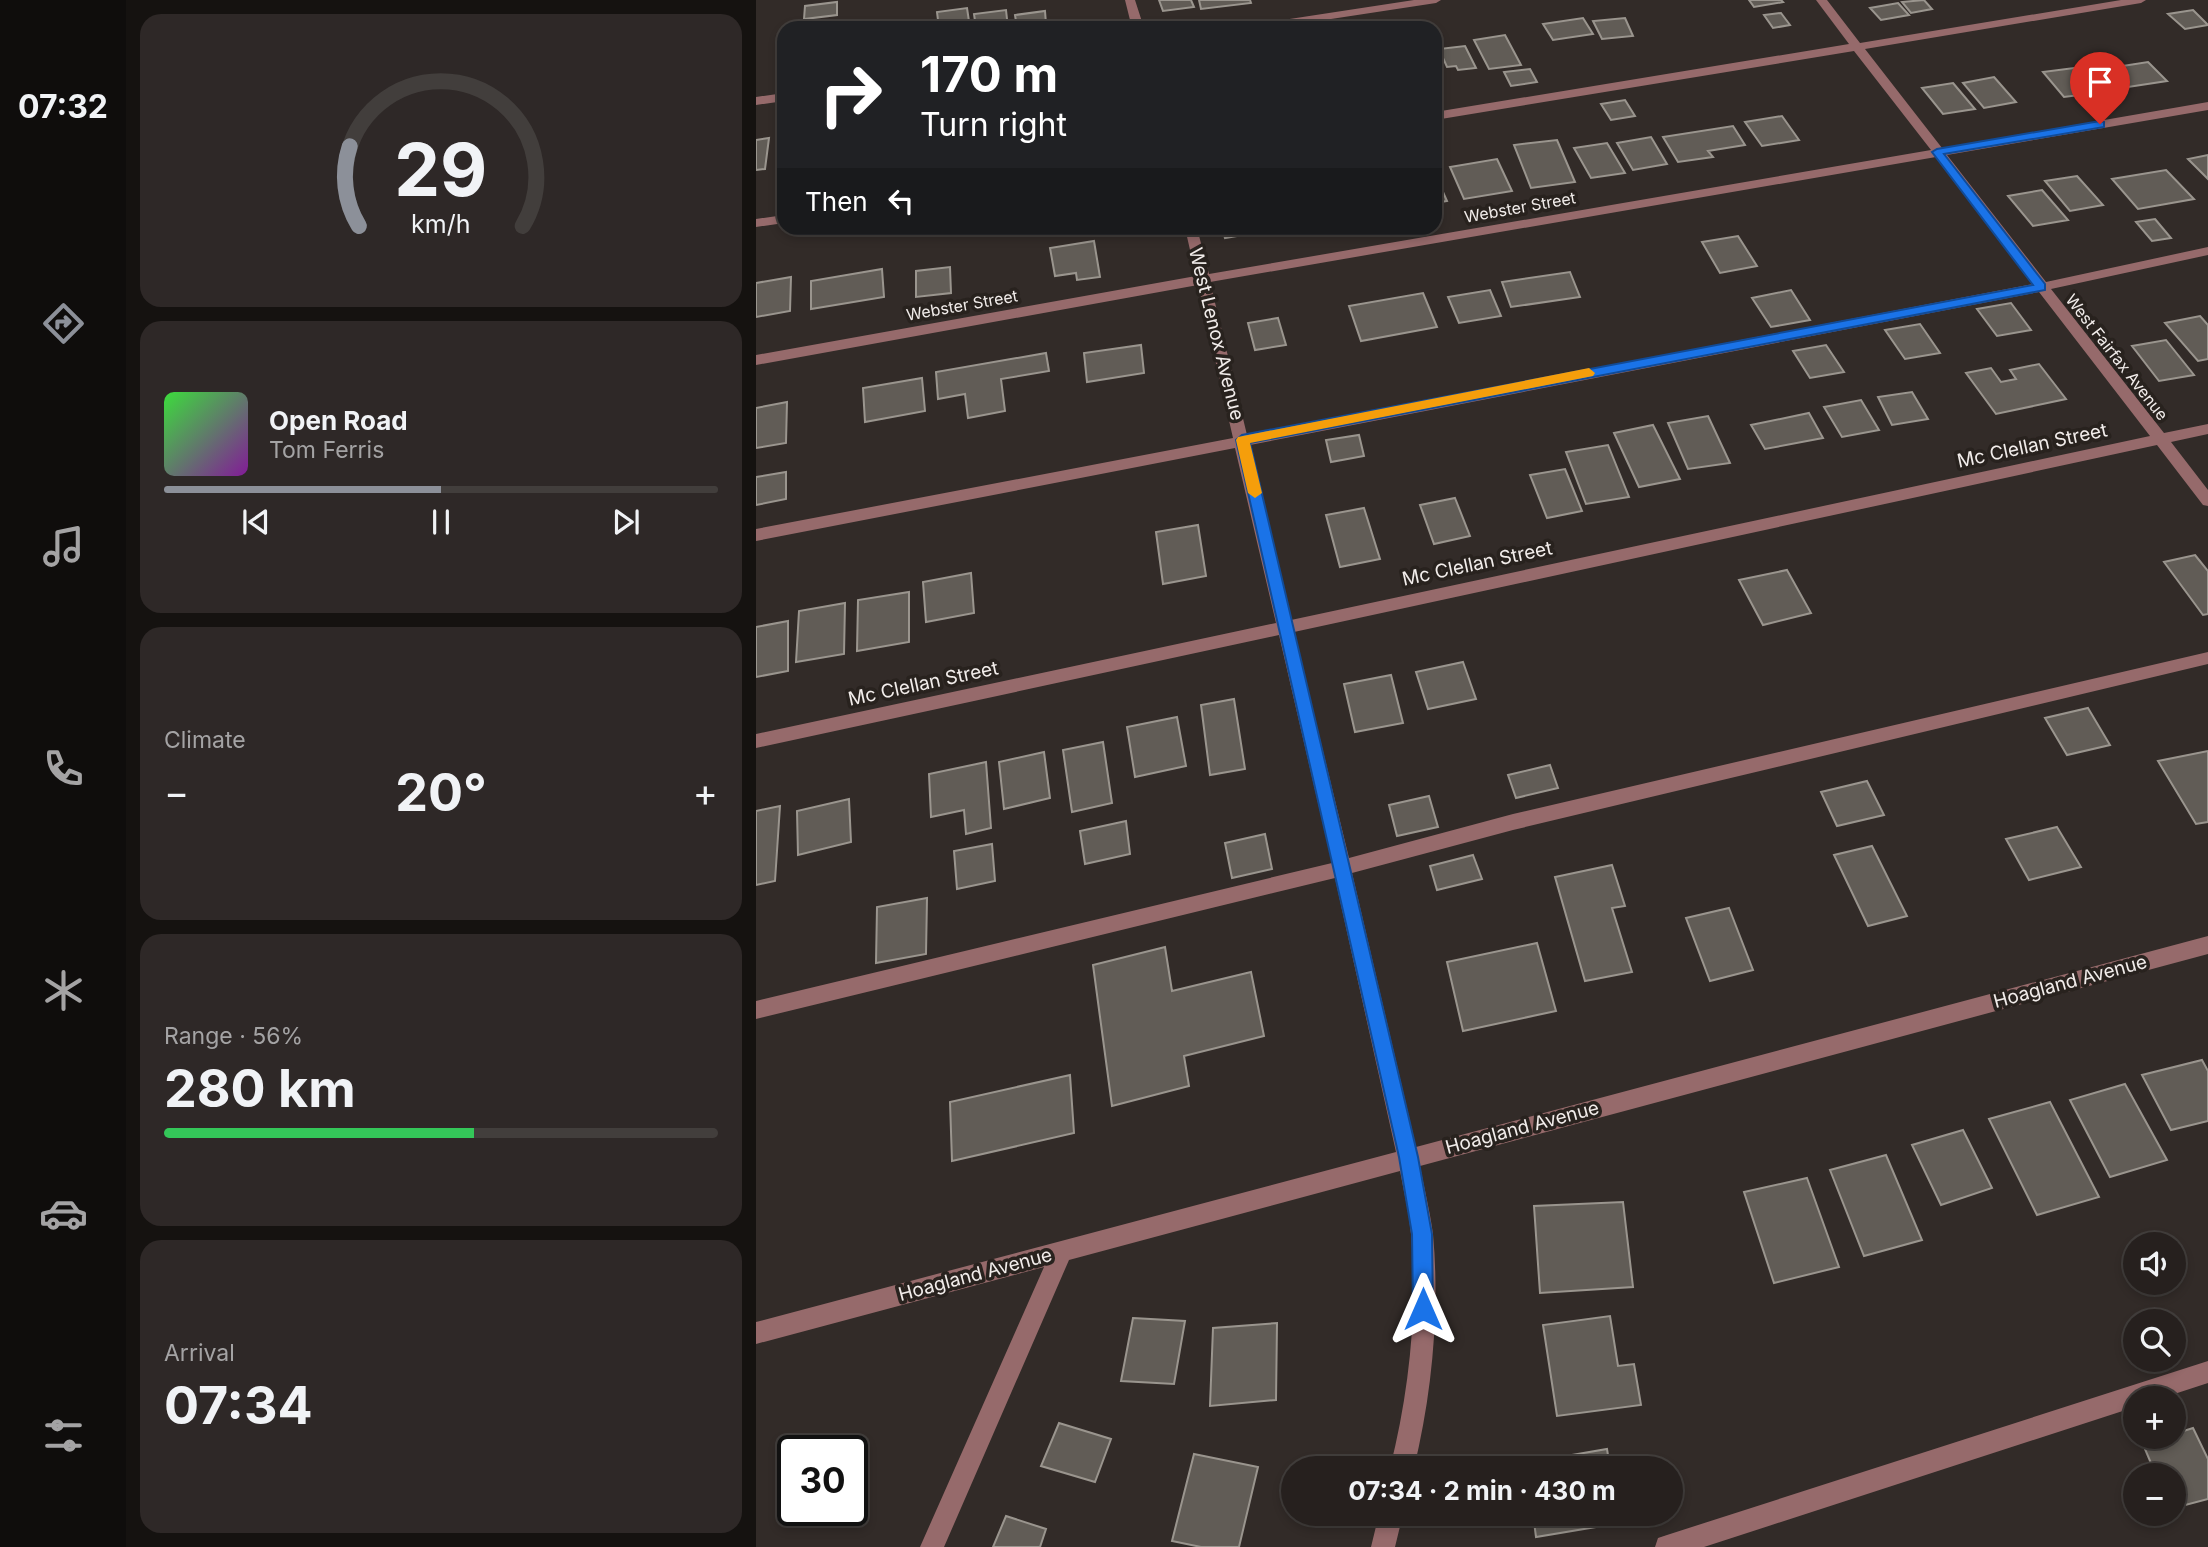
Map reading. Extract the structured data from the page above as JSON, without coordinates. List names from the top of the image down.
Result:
{
  "streets": {
    "street": [
      "Webster Street",
      "West Lenox Avenue",
      "West Fairfax Avenue",
      "Mc Clellan Street",
      "Hoagland Avenue"
    ]
  },
  "crossings": [
    ["Webster Street", "West Lenox Avenue"],
    ["Webster Street", "West Fairfax Avenue"],
    ["West Lenox Avenue", "Mc Clellan Street"],
    ["West Lenox Avenue", "Hoagland Avenue"],
    ["West Fairfax Avenue", "Mc Clellan Street"]
  ],
  "page": {
    "tabs": "07:32",
    "turn": ["170 m", "Turn right"],
    "then": "Then",
    "song": ["Open Road", "Tom Ferris"],
    "tile": [
      "Climate",
      ["Range · 56%", "280 km"],
      ["Arrival", "07:34"]
    ],
    "heat": ["−", "20°", "+"],
    "map_buttons": ["+", "−"],
    "limit": "30",
    "trip": "07:34 · 2 min · 430 m",
    "gauge": ["29", "km/h"]
  }
}
